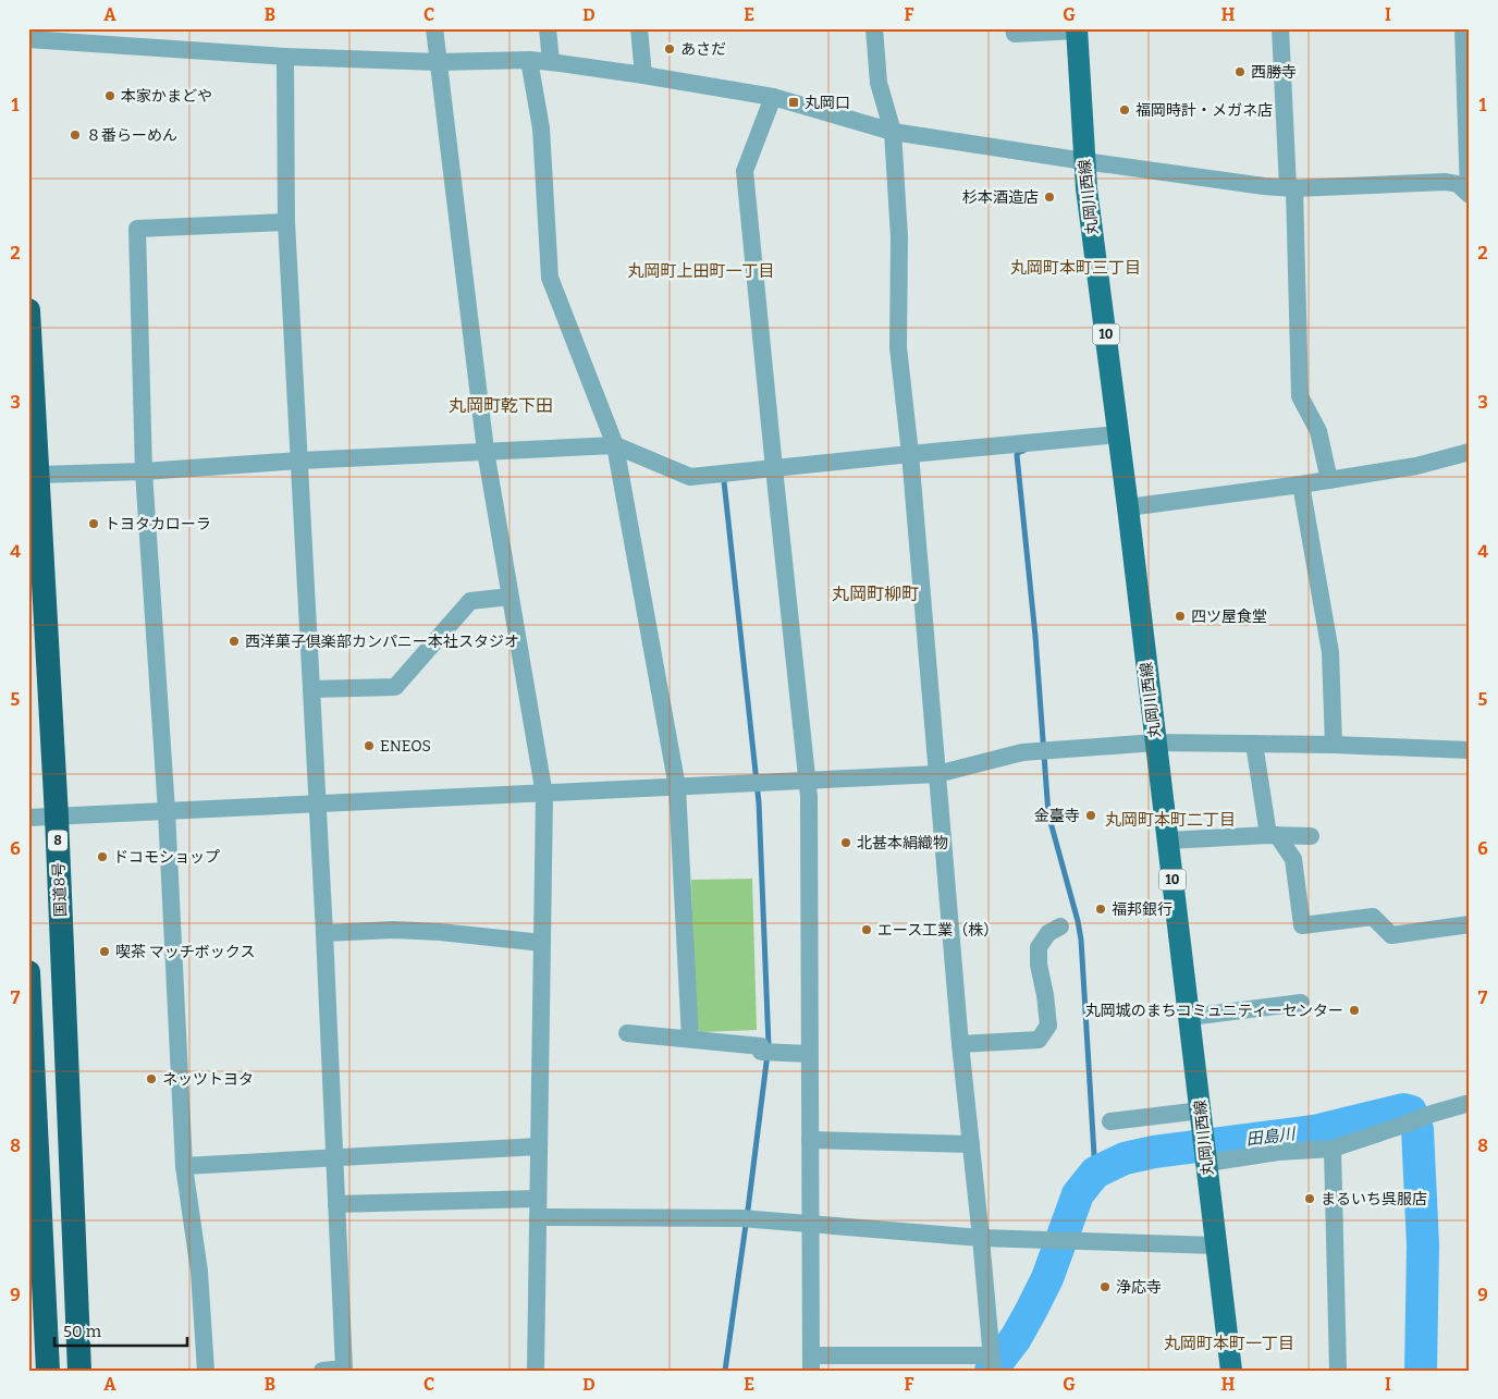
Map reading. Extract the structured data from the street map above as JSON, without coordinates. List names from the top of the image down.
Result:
{
  "streets": {
    "highway": ["8", "国道8号"],
    "main road": ["丸岡川西線", "10"]
  },
  "districts": [
    "丸岡町本町三丁目",
    "丸岡町上田町一丁目",
    "丸岡町乾下田",
    "丸岡町柳町",
    "丸岡町本町二丁目",
    "丸岡町本町一丁目"
  ],
  "water": ["田島川"],
  "places": {
    "other": [
      "あさだ",
      "西勝寺",
      "本家かまどや",
      "福岡時計・メガネ店",
      "８番らーめん",
      "杉本酒造店",
      "トヨタカローラ",
      "四ツ屋食堂",
      "西洋菓子倶楽部カンパニー本社スタジオ",
      "ENEOS",
      "金臺寺",
      "北甚本絹織物",
      "ドコモショップ",
      "福邦銀行",
      "エース工業（株）",
      "喫茶 マッチボックス",
      "丸岡城のまちコミュニティーセンター",
      "ネッツトヨタ",
      "まるいち呉服店",
      "浄応寺"
    ],
    "transit": ["丸岡口"]
  },
  "scale_bar": "50 m",
  "grid": {
    "columns": [
      "A",
      "B",
      "C",
      "D",
      "E",
      "F",
      "G",
      "H",
      "I"
    ],
    "rows": [
      "1",
      "2",
      "3",
      "4",
      "5",
      "6",
      "7",
      "8",
      "9"
    ]
  }
}
